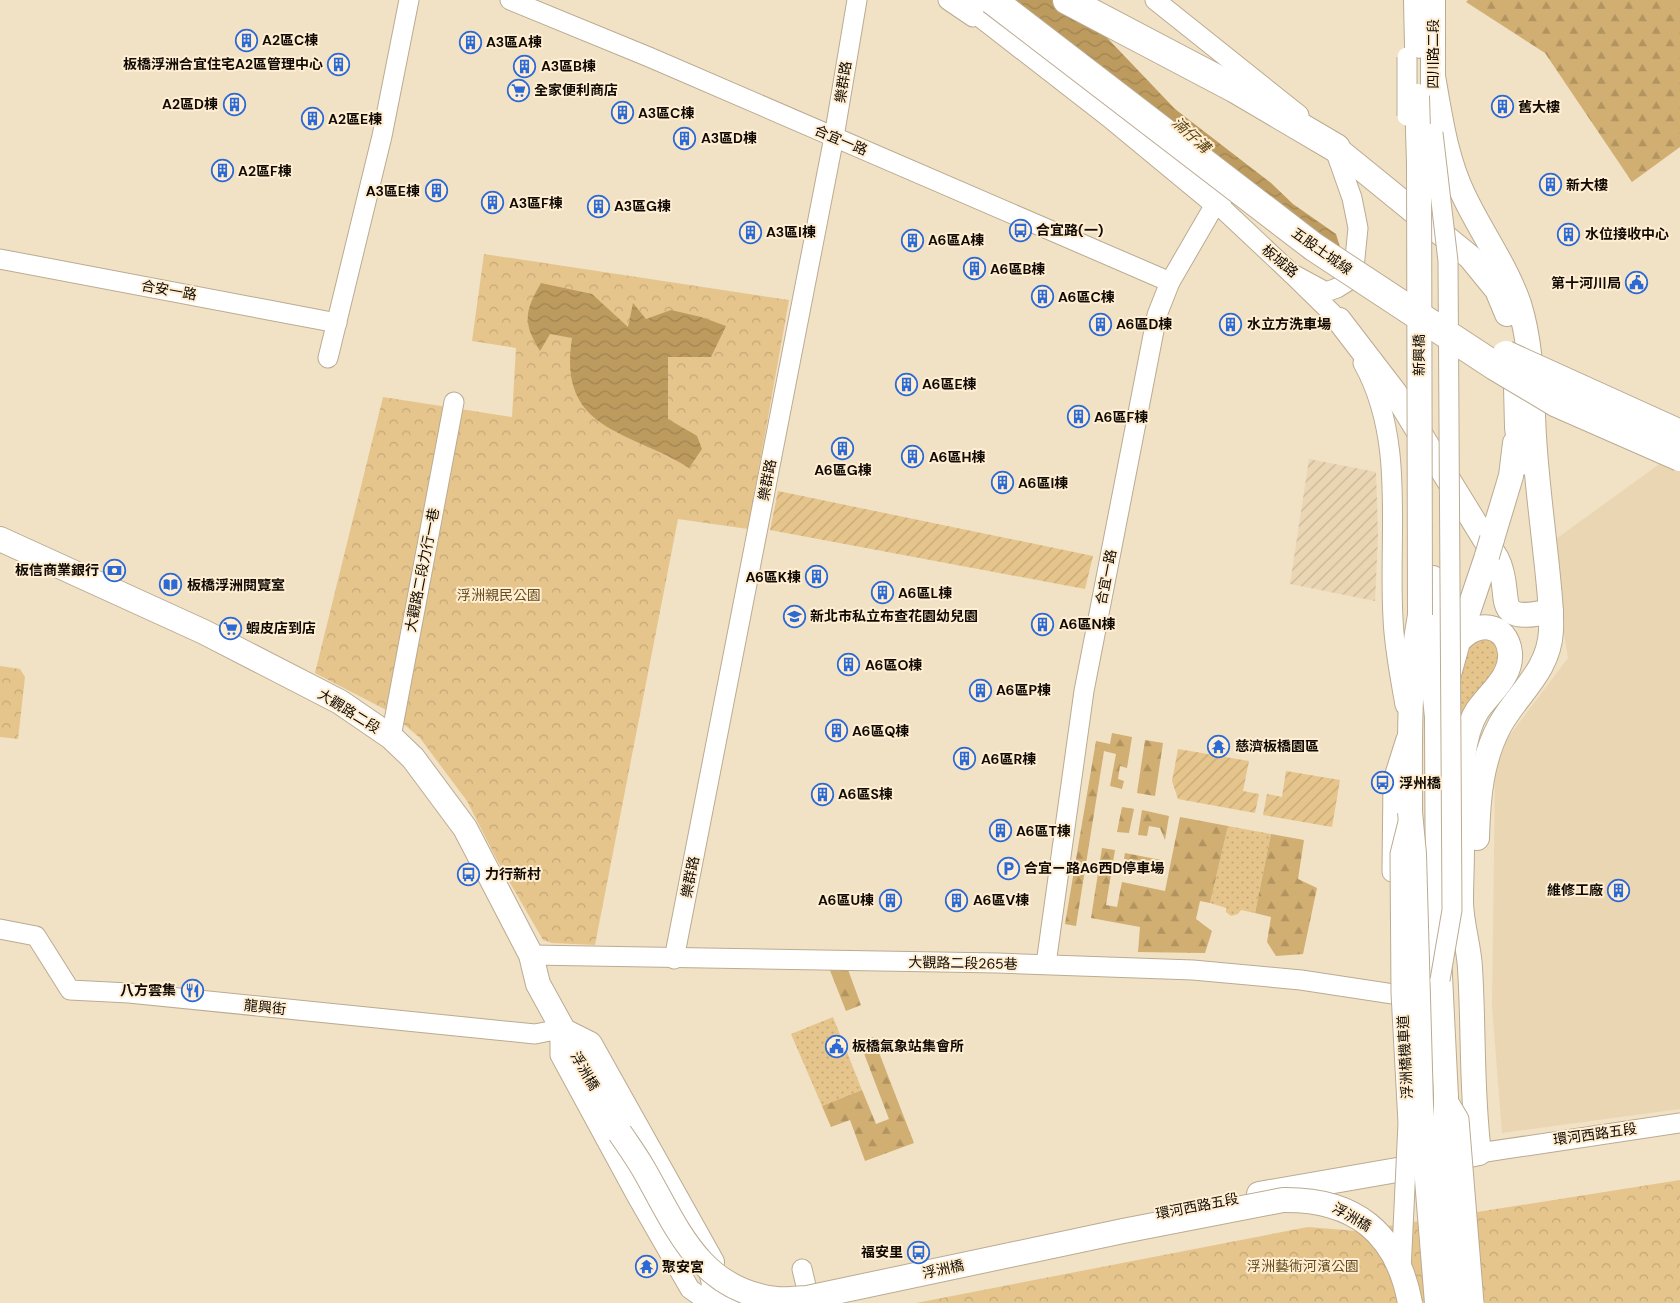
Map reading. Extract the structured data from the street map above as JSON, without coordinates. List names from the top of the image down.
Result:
{
  "streets": {
    "highway": ["五股土城線"],
    "main road": [
      "四川路二段",
      "新興橋",
      "大觀路二段",
      "浮洲橋",
      "環河西路五段"
    ],
    "street": [
      "樂群路",
      "合宜一路",
      "板城路",
      "合安一路",
      "大觀路二段力行一巷",
      "大觀路二段265巷",
      "龍興街",
      "浮洲橋機車道"
    ]
  },
  "crossings": [
    ["四川路二段", "新興橋"],
    ["樂群路", "合宜一路"],
    ["樂群路", "大觀路二段265巷"],
    ["合宜一路", "板城路"],
    ["合宜一路", "大觀路二段265巷"],
    ["新興橋", "浮洲橋機車道"],
    ["大觀路二段力行一巷", "大觀路二段"],
    ["大觀路二段", "大觀路二段265巷"],
    ["大觀路二段", "龍興街"],
    ["大觀路二段", "浮洲橋"],
    ["龍興街", "浮洲橋"]
  ],
  "water": ["湳仔溝"],
  "parks": ["浮洲親民公園", "浮洲藝術河濱公園"],
  "places": {
    "building": [
      "A2區C棟",
      "A3區A棟",
      "板橋浮洲合宜住宅A2區管理中心",
      "A3區B棟",
      "A2區D棟",
      "舊大樓",
      "A3區C棟",
      "A2區E棟",
      "A3區D棟",
      "A2區F棟",
      "新大樓",
      "A3區E棟",
      "A3區F棟",
      "A3區G棟",
      "A3區I棟",
      "水位接收中心",
      "A6區A棟",
      "A6區B棟",
      "A6區C棟",
      "A6區D棟",
      "水立方洗車場",
      "A6區E棟",
      "A6區F棟",
      "A6區G棟",
      "A6區H棟",
      "A6區I棟",
      "A6區K棟",
      "A6區L棟",
      "A6區N棟",
      "A6區O棟",
      "A6區P棟",
      "A6區Q棟",
      "A6區R棟",
      "A6區S棟",
      "A6區T棟",
      "維修工廠",
      "A6區U棟",
      "A6區V棟"
    ],
    "supermarket": ["全家便利商店", "蝦皮店到店"],
    "bus stop": [
      "合宜路(一)",
      "浮州橋",
      "力行新村",
      "福安里"
    ],
    "public building": ["第十河川局", "板橋氣象站集會所"],
    "bank": ["板信商業銀行"],
    "library": ["板橋浮洲閱覽室"],
    "school or university": ["新北市私立布查花園幼兒園"],
    "temple": ["慈濟板橋園區", "聚安宮"],
    "parking": ["合宜ㄧ路A6西D停車場"],
    "restaurant": ["八方雲集"]
  }
}
